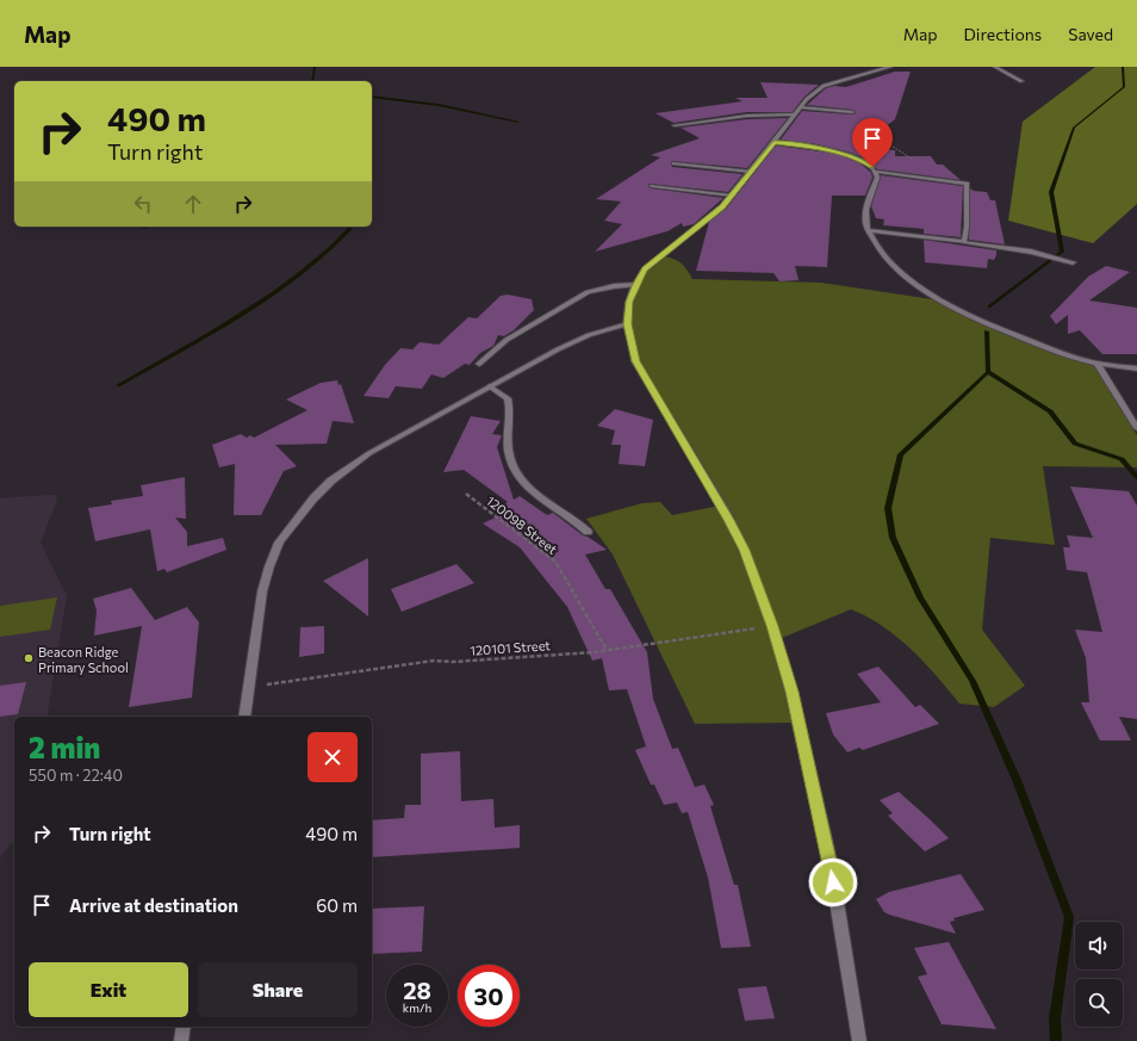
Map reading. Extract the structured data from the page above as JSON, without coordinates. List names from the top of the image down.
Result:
{
  "streets": {
    "path": ["120098 Street", "120101 Street"]
  },
  "crossings": [
    ["120098 Street", "120101 Street"]
  ],
  "places": ["Beacon Ridge Primary School"],
  "page": {
    "header": "Map",
    "nav": ["Map", "Directions", "Saved"],
    "turn": ["490 m", "Turn right"],
    "heading": ["2 min", "550 m · 22:40"],
    "list": [
      {
        "name": "Turn right",
        "value": "490 m"
      },
      {
        "name": "Arrive at destination",
        "value": "60 m"
      }
    ],
    "buttons": ["Exit", "Share"],
    "speed": "28 km/h",
    "limit": "30"
  }
}
